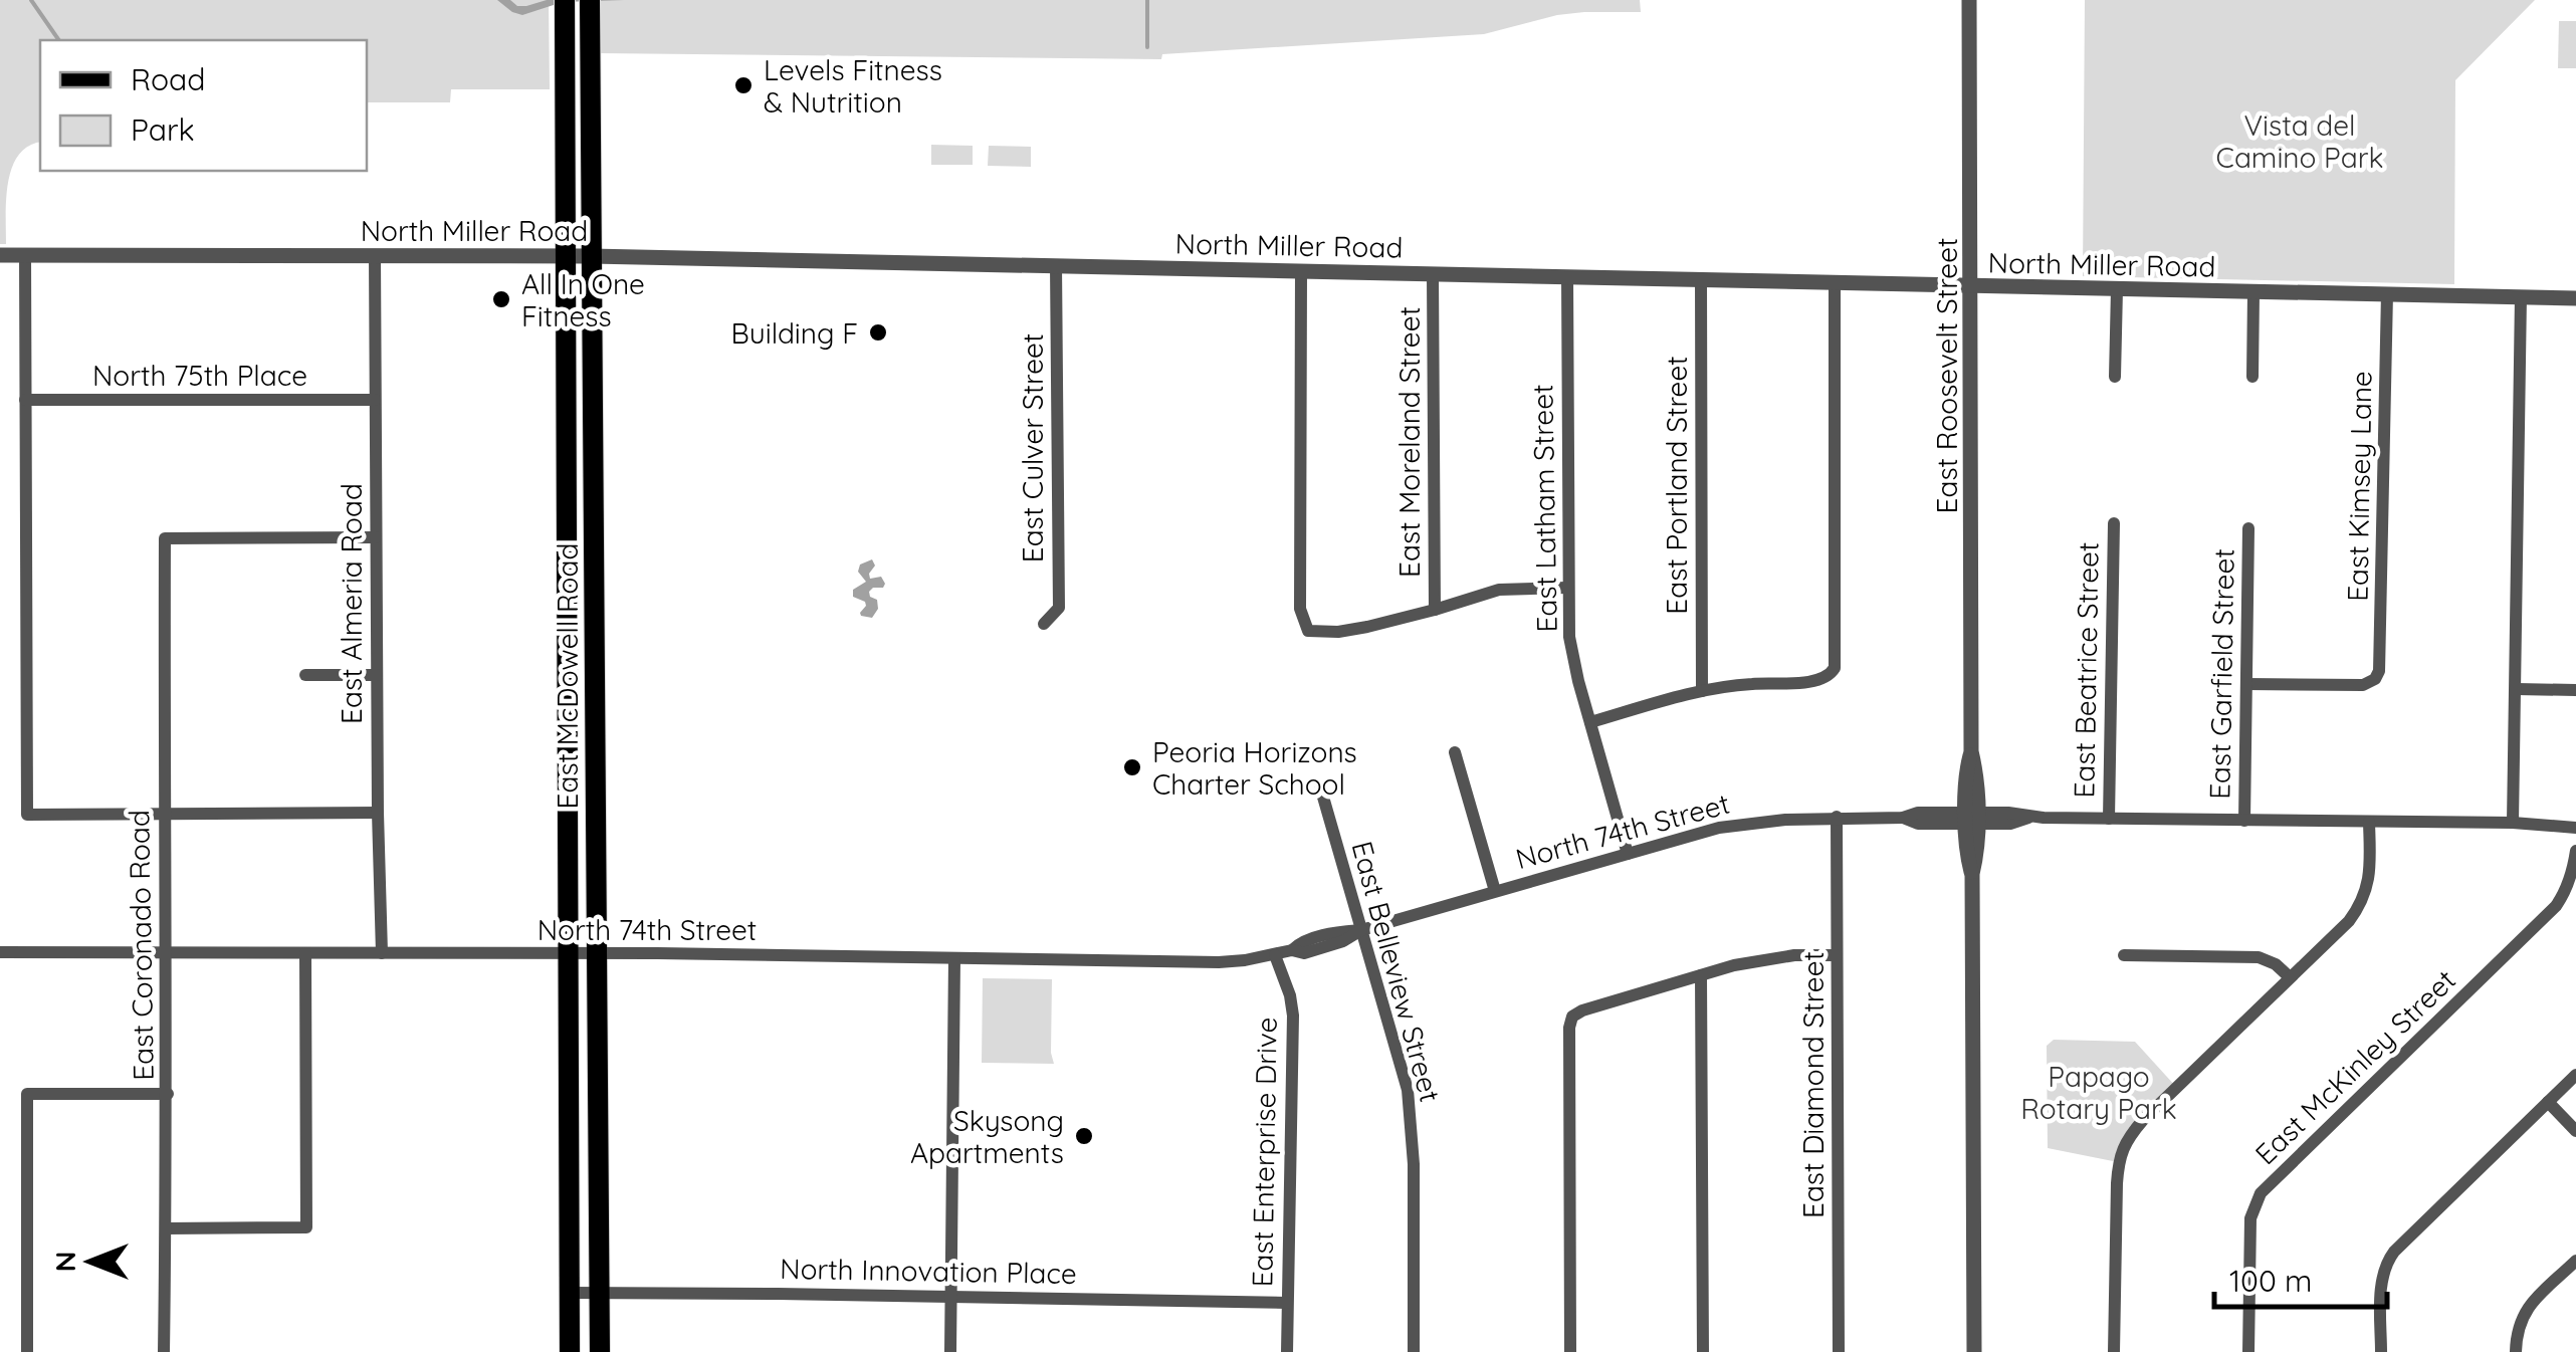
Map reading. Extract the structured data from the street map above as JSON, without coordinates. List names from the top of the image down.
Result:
{
  "streets": {
    "main road": ["East McDowell Road"],
    "street": [
      "North Miller Road",
      "North 75th Place",
      "East Roosevelt Street",
      "East Moreland Street",
      "East Culver Street",
      "East Portland Street",
      "East Kimsey Lane",
      "East Latham Street",
      "East Almeria Road",
      "East Beatrice Street",
      "East Garfield Street",
      "North 74th Street",
      "East Coronado Road",
      "East Belleview Street",
      "East McKinley Street",
      "East Diamond Street",
      "East Enterprise Drive",
      "North Innovation Place"
    ]
  },
  "crossings": [
    ["North Miller Road", "East Roosevelt Street"],
    ["North Miller Road", "East Moreland Street"],
    ["North Miller Road", "East Culver Street"],
    ["North Miller Road", "East Portland Street"],
    ["North Miller Road", "East Kimsey Lane"],
    ["North Miller Road", "East Latham Street"],
    ["North Miller Road", "East Almeria Road"],
    ["North Miller Road", "East McDowell Road"],
    ["North 75th Place", "East Almeria Road"],
    ["East Roosevelt Street", "North 74th Street"],
    ["East Kimsey Lane", "East Garfield Street"],
    ["East Latham Street", "North 74th Street"],
    ["East Almeria Road", "North 74th Street"],
    ["East Almeria Road", "East Coronado Road"],
    ["East Beatrice Street", "North 74th Street"],
    ["East Garfield Street", "North 74th Street"],
    ["East McDowell Road", "North 74th Street"],
    ["East McDowell Road", "North Innovation Place"],
    ["North 74th Street", "East Coronado Road"],
    ["North 74th Street", "East Belleview Street"],
    ["North 74th Street", "East Diamond Street"],
    ["North 74th Street", "East Enterprise Drive"],
    ["East Enterprise Drive", "North Innovation Place"]
  ],
  "parks": ["Vista del Camino Park", "Papago Rotary Park"],
  "places": [
    "Levels Fitness & Nutrition",
    "All In One Fitness",
    "Building F",
    "Peoria Horizons Charter School",
    "Skysong Apartments"
  ],
  "legend": ["Road", "Park"],
  "scale_bar": "100 m",
  "north": "left"
}
